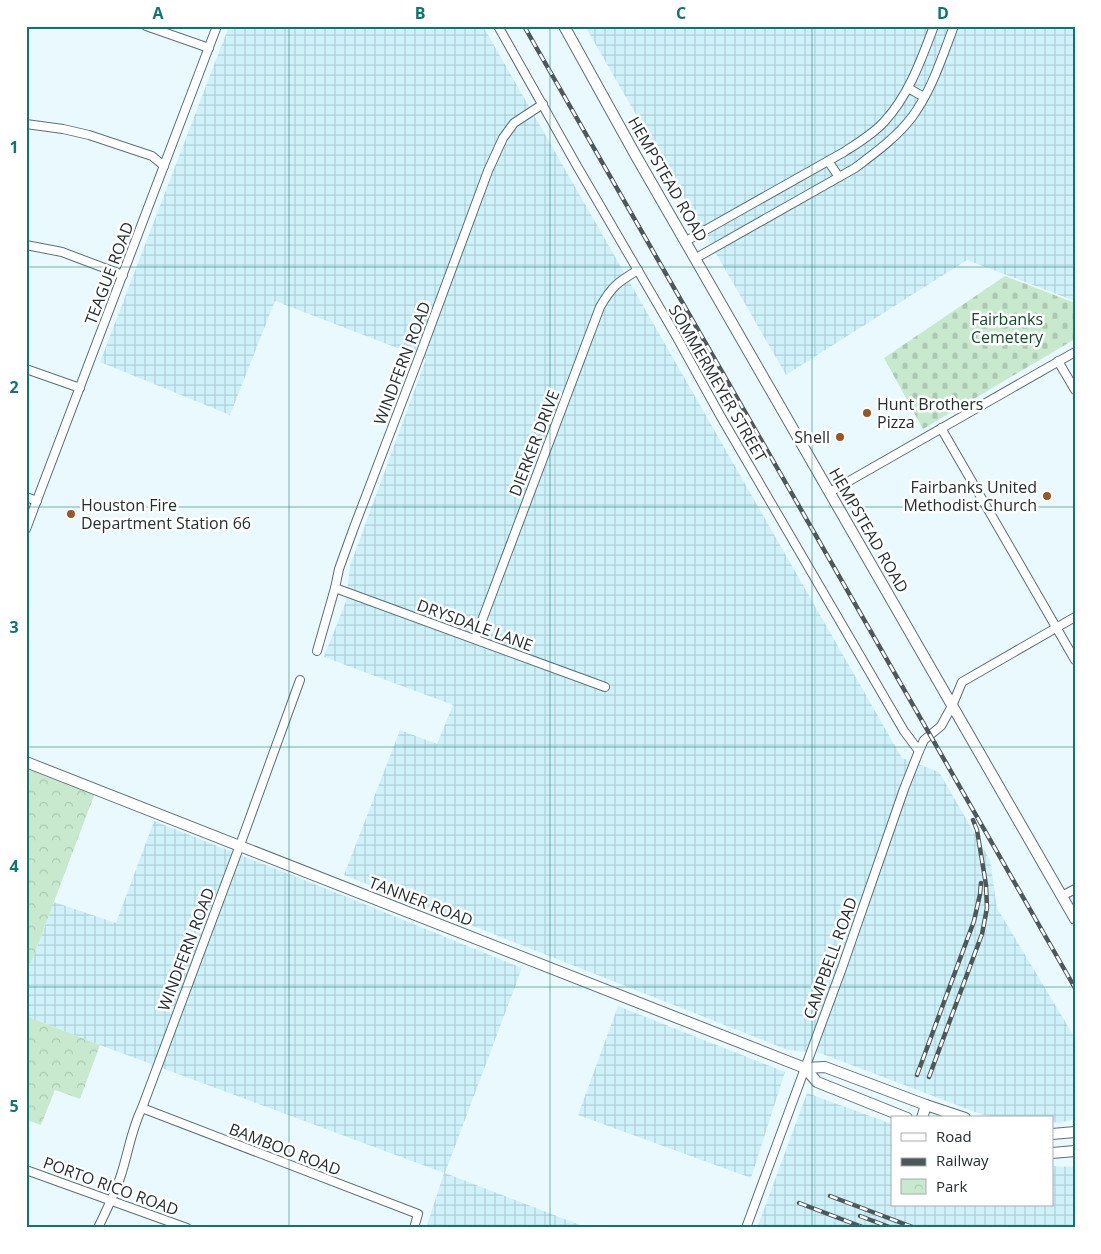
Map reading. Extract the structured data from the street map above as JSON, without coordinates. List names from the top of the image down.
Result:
{
  "streets": {
    "main road": ["HEMPSTEAD ROAD", "TANNER ROAD"],
    "street": [
      "TEAGUE ROAD",
      "WINDFERN ROAD",
      "SOMMERMEYER STREET",
      "DIERKER DRIVE",
      "DRYSDALE LANE",
      "CAMPBELL ROAD",
      "BAMBOO ROAD",
      "PORTO RICO ROAD"
    ]
  },
  "crossings": [
    ["HEMPSTEAD ROAD", "CAMPBELL ROAD"],
    ["WINDFERN ROAD", "SOMMERMEYER STREET"],
    ["WINDFERN ROAD", "DRYSDALE LANE"],
    ["WINDFERN ROAD", "TANNER ROAD"],
    ["WINDFERN ROAD", "BAMBOO ROAD"],
    ["WINDFERN ROAD", "PORTO RICO ROAD"],
    ["SOMMERMEYER STREET", "DIERKER DRIVE"],
    ["SOMMERMEYER STREET", "CAMPBELL ROAD"],
    ["DIERKER DRIVE", "DRYSDALE LANE"],
    ["TANNER ROAD", "CAMPBELL ROAD"]
  ],
  "parks": ["Fairbanks Cemetery"],
  "places": [
    "Hunt Brothers Pizza",
    "Shell",
    "Fairbanks United Methodist Church",
    "Houston Fire Department Station 66"
  ],
  "legend": ["Road", "Railway", "Park"],
  "grid": {
    "columns": [
      "A",
      "B",
      "C",
      "D"
    ],
    "rows": [
      "1",
      "2",
      "3",
      "4",
      "5"
    ]
  }
}
